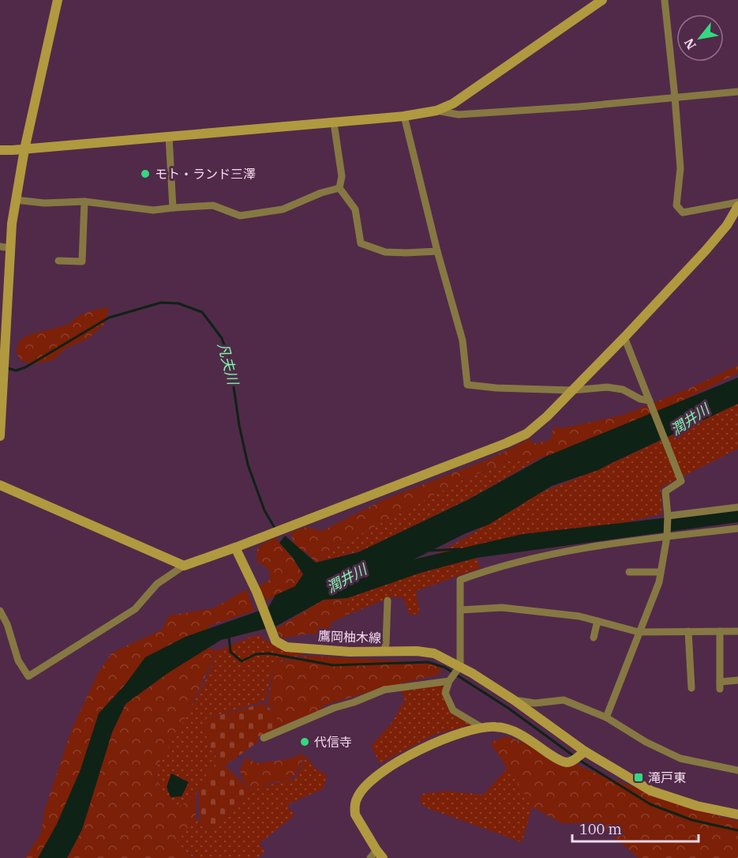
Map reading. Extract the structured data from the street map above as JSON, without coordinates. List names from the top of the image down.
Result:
{
  "streets": {
    "street": ["鷹岡柚木線"]
  },
  "water": ["凡夫川", "潤井川"],
  "places": {
    "other": ["モト・ランド三澤", "代信寺"],
    "transit": ["滝戸東"]
  },
  "scale_bar": "100 m",
  "north": "bottom left"
}
